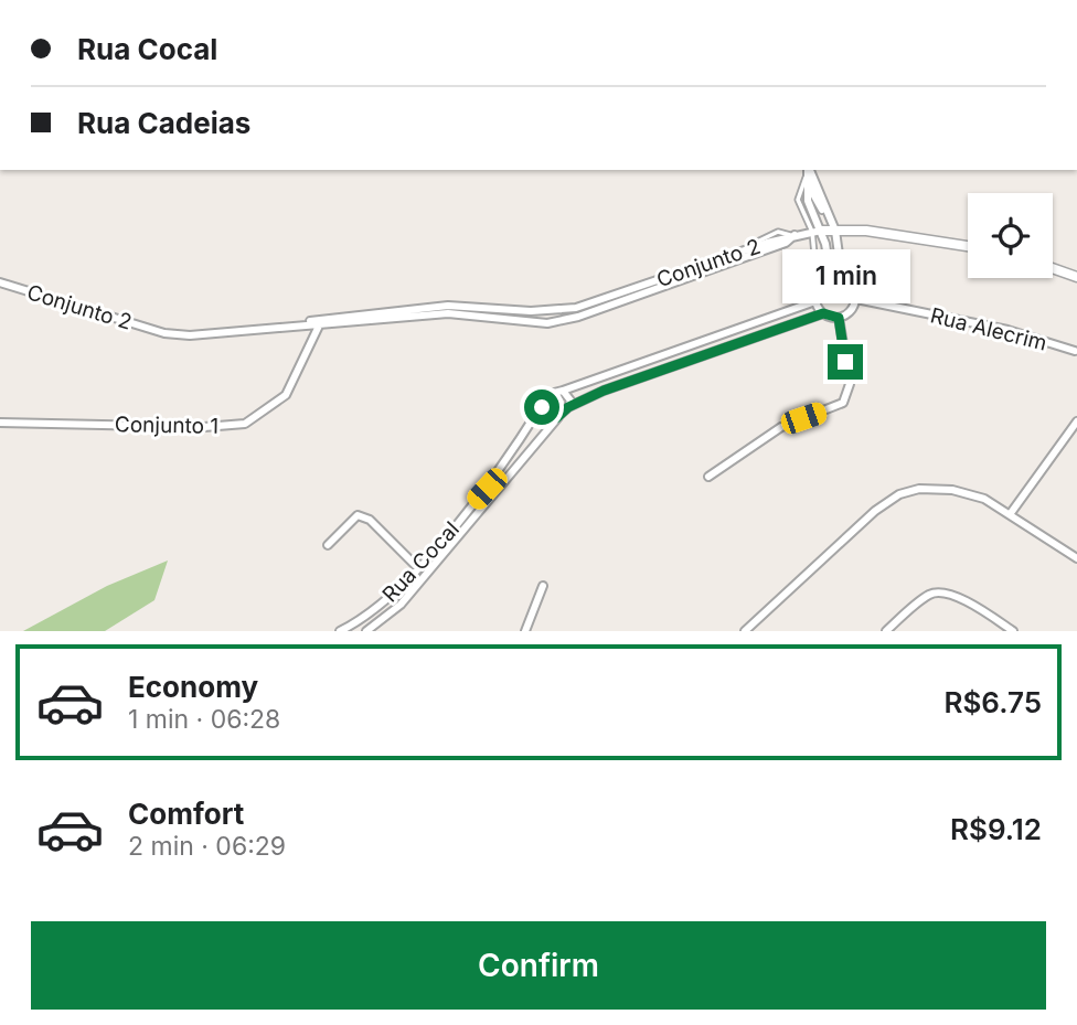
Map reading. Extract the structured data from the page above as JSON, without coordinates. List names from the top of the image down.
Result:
{
  "streets": {
    "street": [
      "Conjunto 2",
      "Rua Alecrim",
      "Conjunto 1",
      "Rua Cocal"
    ]
  },
  "crossings": [
    ["Conjunto 2", "Conjunto 1"]
  ],
  "page": {
    "banner": ["Rua Cocal", "Rua Cadeias"],
    "bubble": "1 min",
    "list": [
      {
        "name": "Economy",
        "note": "1 min · 06:28",
        "value": "R$6.75"
      },
      {
        "name": "Comfort",
        "note": "2 min · 06:29",
        "value": "R$9.12"
      }
    ],
    "buttons": "Confirm"
  }
}
